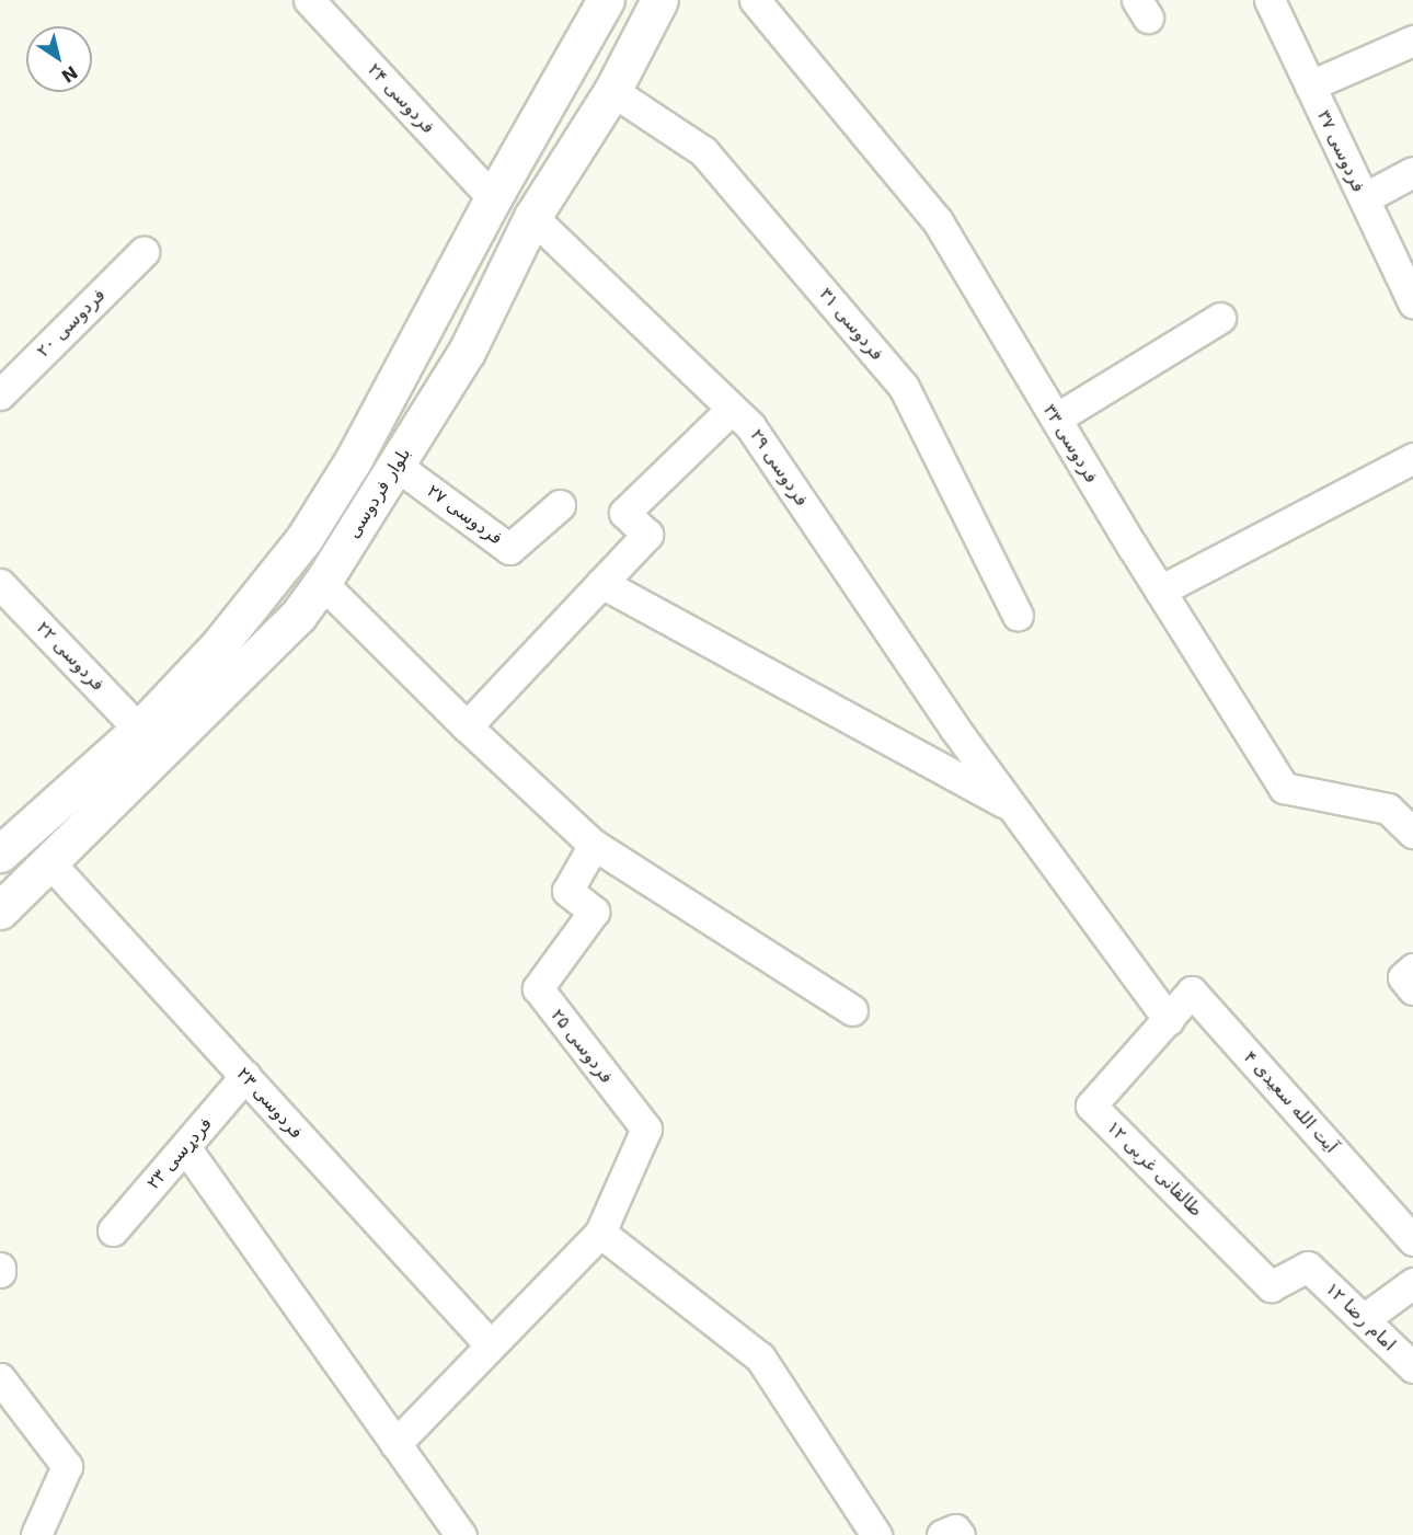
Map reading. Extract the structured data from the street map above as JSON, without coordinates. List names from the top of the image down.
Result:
{
  "streets": {
    "main road": ["بلوار فردوسی"],
    "street": [
      "فردوسی ۲۴",
      "فردوسی ۳۷",
      "فردوسی ۲۰",
      "فردوسی ۳۱",
      "فردوسی ۳۳",
      "فردوسی ۲۹",
      "فردوسی ۲۷",
      "فردوسی ۲۲",
      "فردوسی ۲۵",
      "آیت الله سعیدی ۴",
      "فردوسی ۲۳",
      "فردړسی ۲۳",
      "طالقانی غربی ۱۲",
      "امام رضا ۱۲"
    ]
  },
  "crossings": [
    ["فردوسی ۳۱", "بلوار فردوسی"],
    ["فردوسی ۲۹", "بلوار فردوسی"],
    ["فردوسی ۲۹", "آیت الله سعیدی ۴"],
    ["فردوسی ۲۹", "طالقانی غربی ۱۲"],
    ["بلوار فردوسی", "فردوسی ۲۷"],
    ["بلوار فردوسی", "فردوسی ۲۳"],
    ["آیت الله سعیدی ۴", "طالقانی غربی ۱۲"],
    ["فردوسی ۲۳", "فردړسی ۲۳"],
    ["طالقانی غربی ۱۲", "امام رضا ۱۲"]
  ],
  "north": "bottom right"
}
